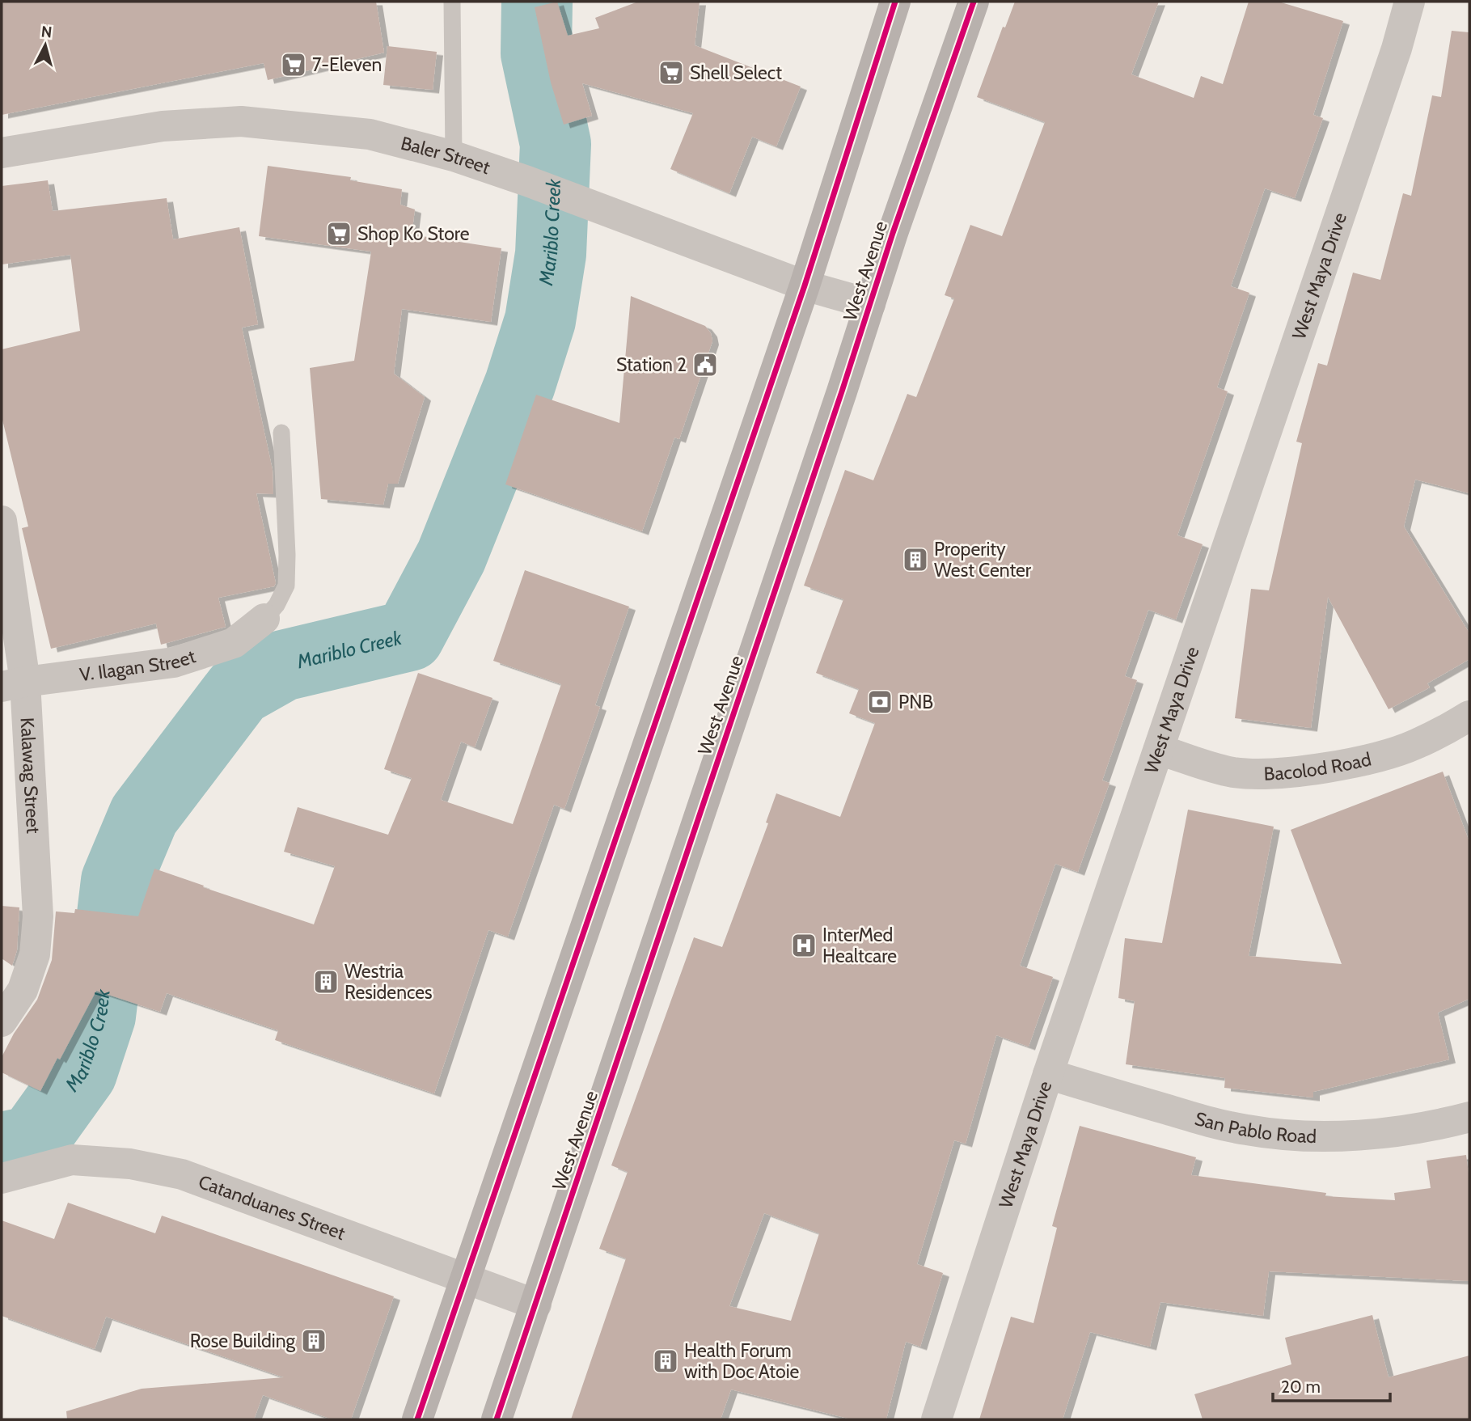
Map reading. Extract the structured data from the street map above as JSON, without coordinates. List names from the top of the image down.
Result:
{
  "streets": {
    "main road": ["West Avenue"],
    "street": [
      "Baler Street",
      "West Maya Drive",
      "V. Ilagan Street",
      "Bacolod Road",
      "Kalawag Street",
      "San Pablo Road",
      "Catanduanes Street"
    ]
  },
  "crossings": [
    ["Baler Street", "West Avenue"],
    ["West Avenue", "Catanduanes Street"],
    ["West Maya Drive", "Bacolod Road"],
    ["West Maya Drive", "San Pablo Road"],
    ["V. Ilagan Street", "Kalawag Street"]
  ],
  "water": ["Mariblo Creek"],
  "places": {
    "supermarket": ["7-Eleven", "Shell Select", "Shop Ko Store"],
    "public building": ["Station 2"],
    "building": [
      "Properity West Center",
      "Westria Residences",
      "Rose Building",
      "Health Forum with Doc Atoie"
    ],
    "bank": ["PNB"],
    "hospital": ["InterMed Healtcare"]
  },
  "scale_bar": "20 m",
  "north": "top"
}
